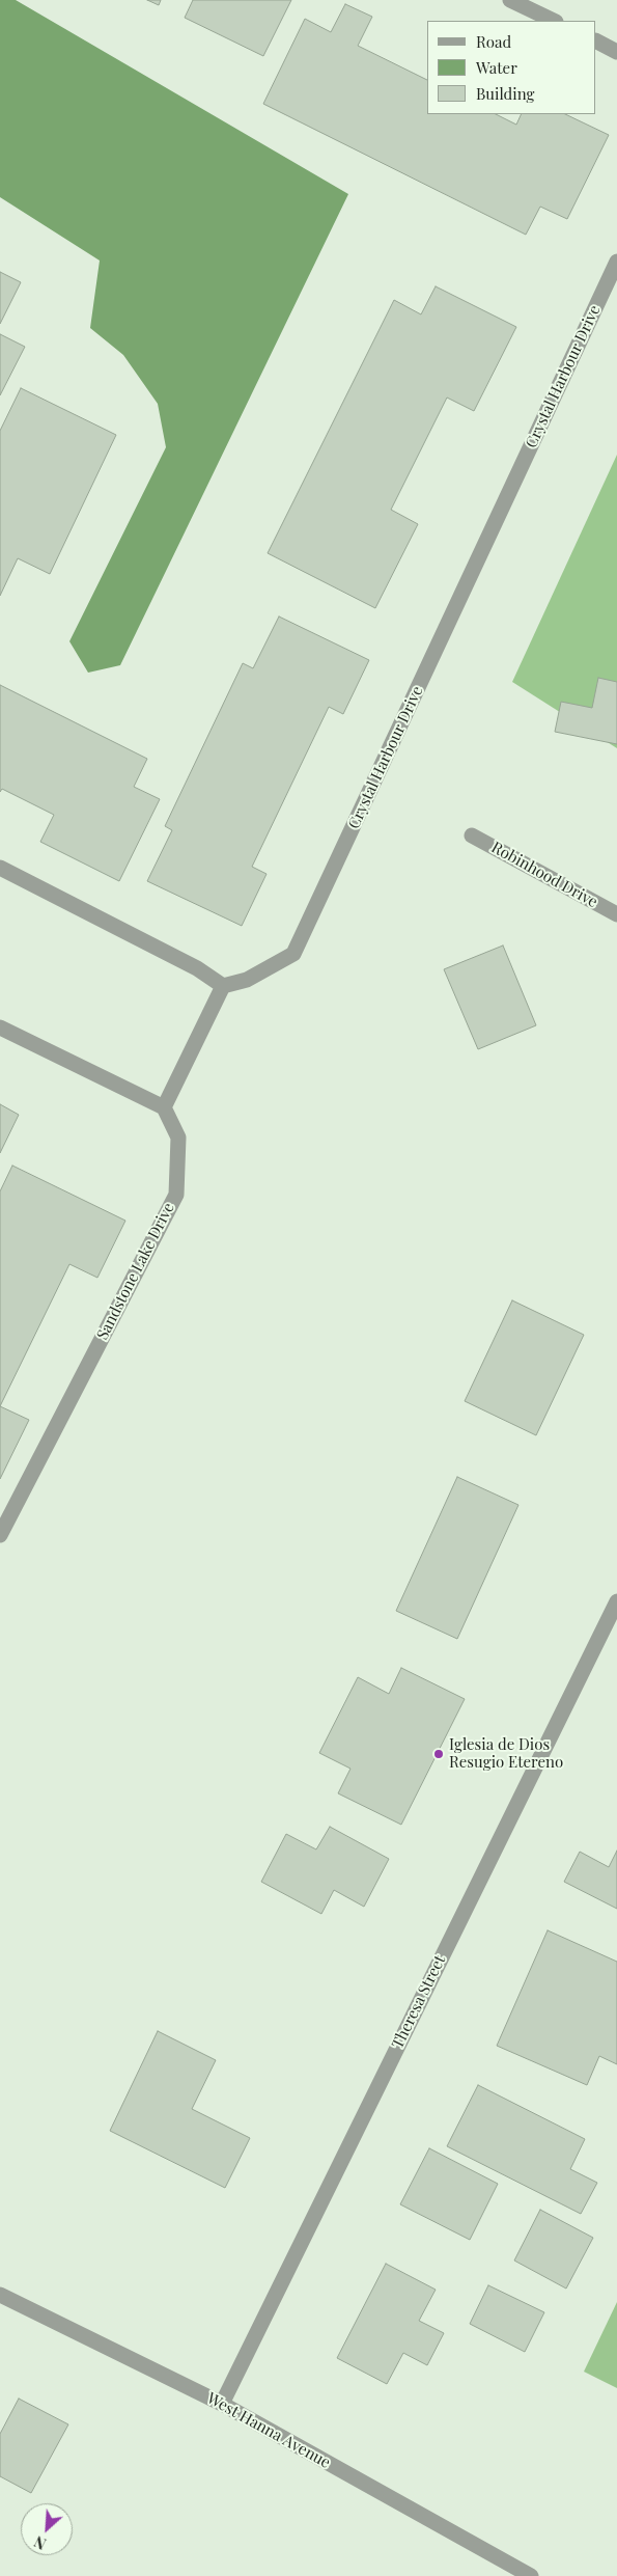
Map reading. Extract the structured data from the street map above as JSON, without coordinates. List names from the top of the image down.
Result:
{
  "streets": {
    "street": [
      "Crystal Harbour Drive",
      "Robinhood Drive",
      "Sandstone Lake Drive",
      "Theresa Street",
      "West Hanna Avenue"
    ]
  },
  "crossings": [
    ["Theresa Street", "West Hanna Avenue"]
  ],
  "places": ["Iglesia de Dios Resugio Etereno"],
  "legend": ["Road", "Water", "Building"],
  "north": "bottom left"
}
